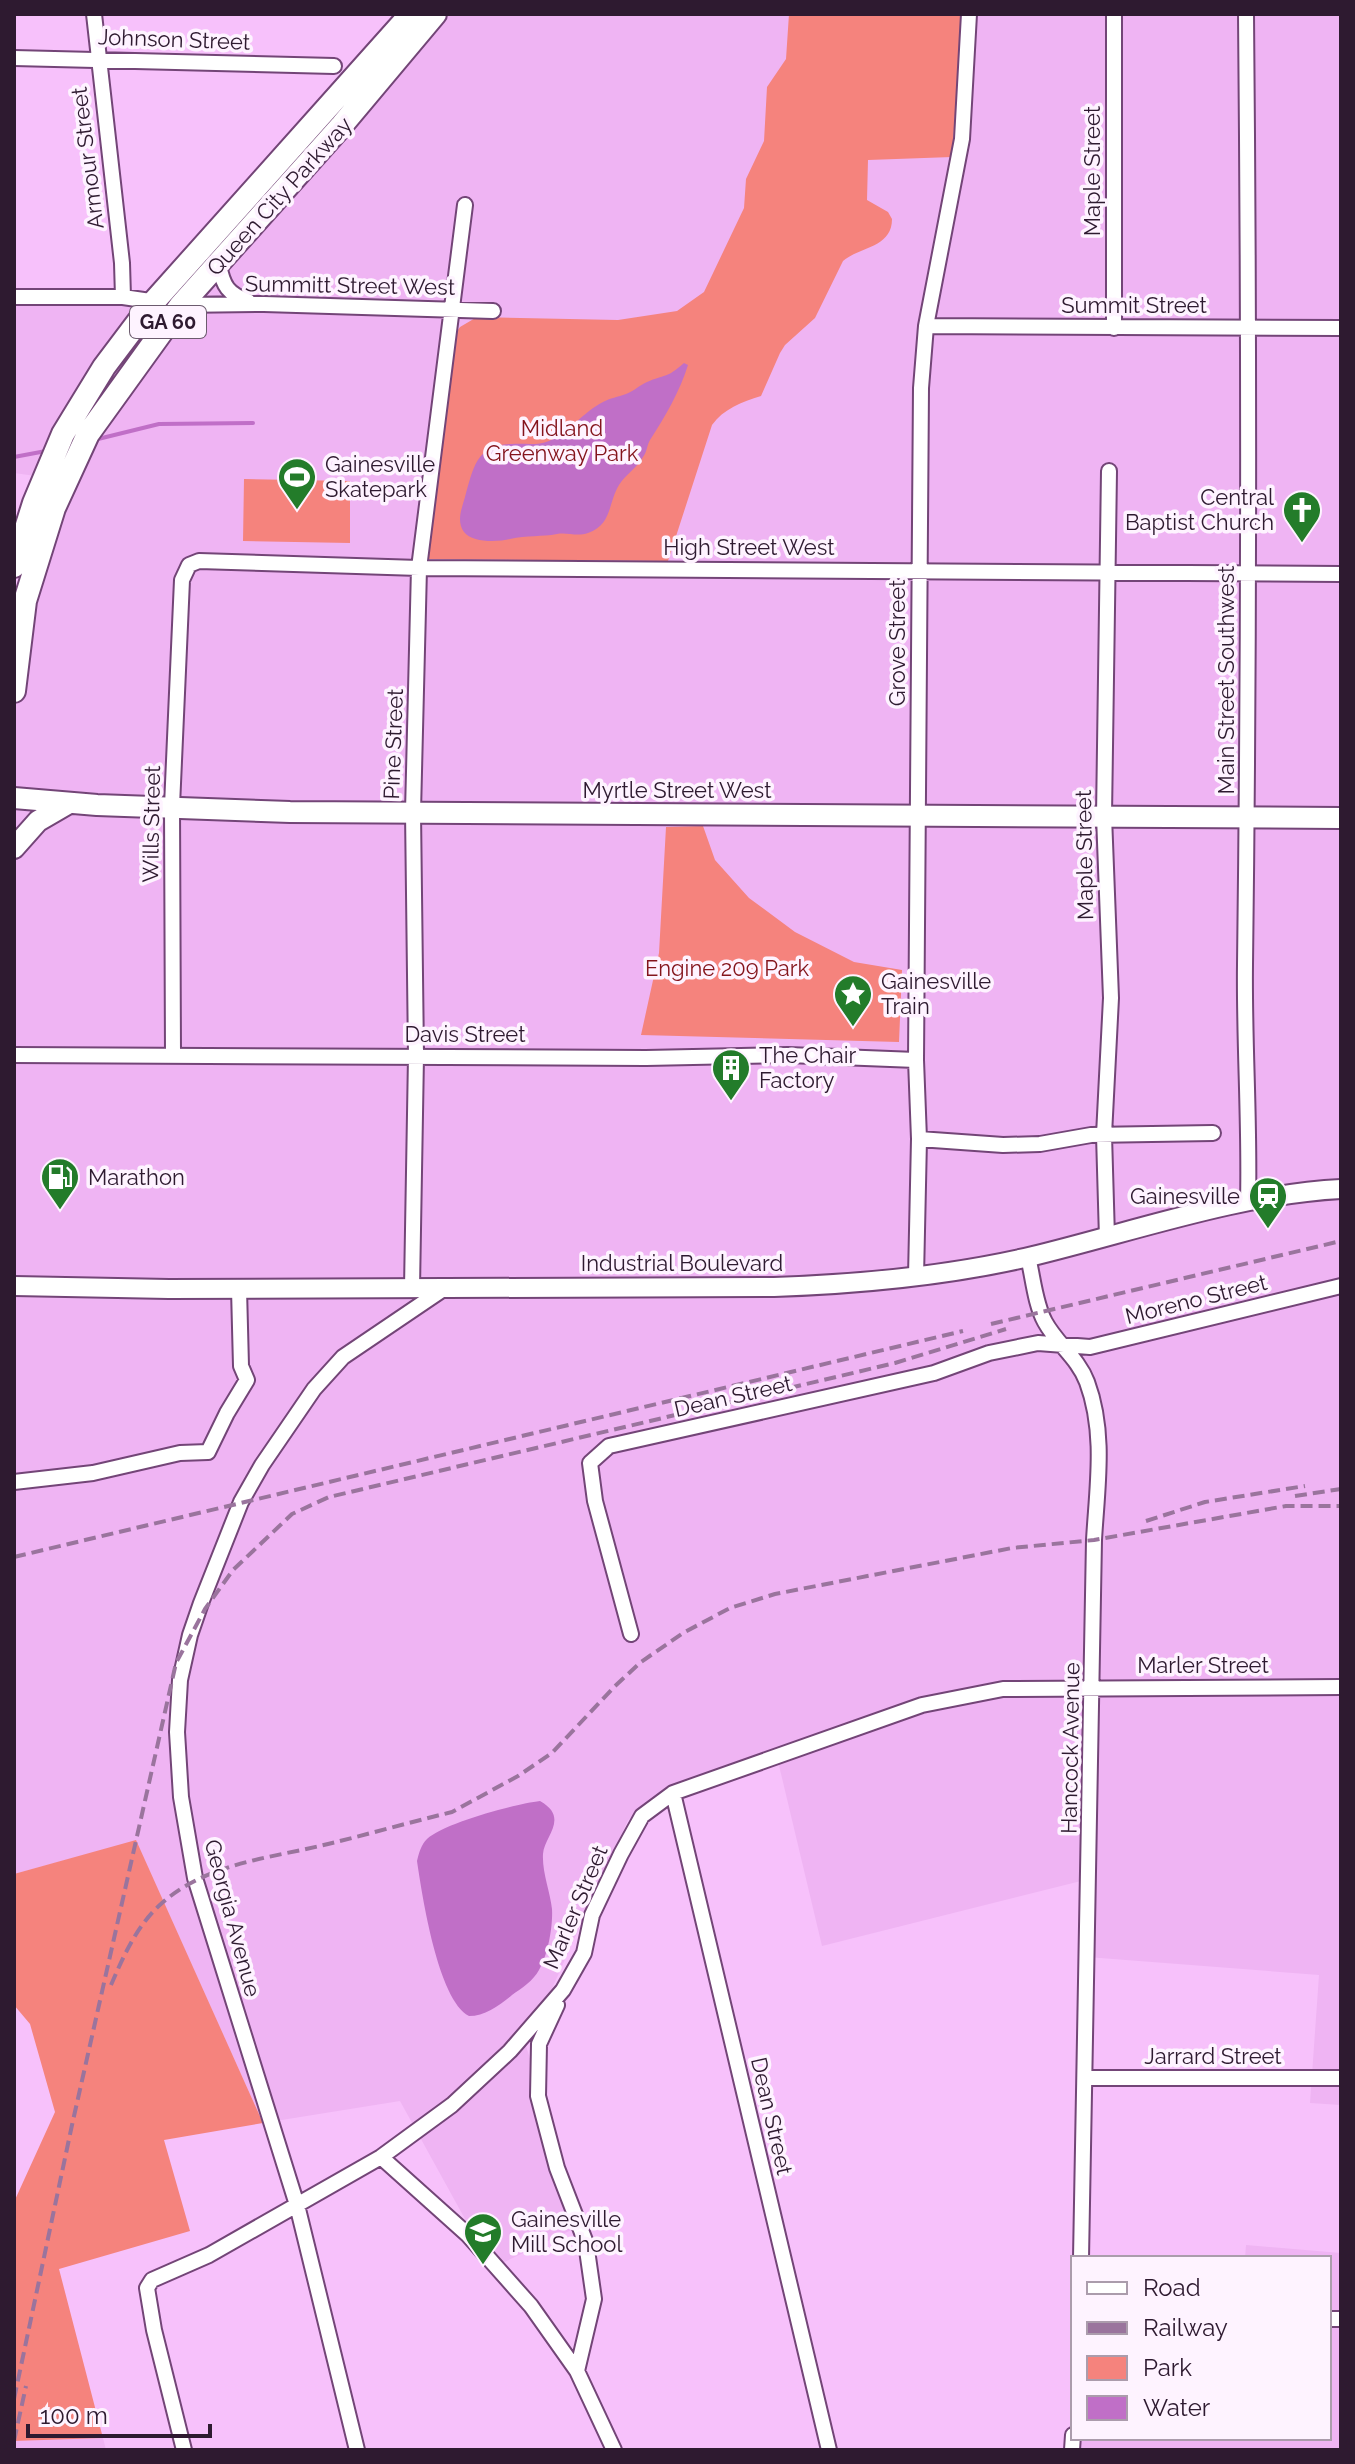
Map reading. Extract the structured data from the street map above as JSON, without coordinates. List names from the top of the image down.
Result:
{
  "streets": {
    "main road": ["Queen City Parkway", "GA 60", "Myrtle Street West"],
    "street": [
      "Johnson Street",
      "Armour Street",
      "Maple Street",
      "Summitt Street West",
      "Summit Street",
      "High Street West",
      "Grove Street",
      "Main Street Southwest",
      "Pine Street",
      "Wills Street",
      "Davis Street",
      "Industrial Boulevard",
      "Moreno Street",
      "Dean Street",
      "Marler Street",
      "Hancock Avenue",
      "Georgia Avenue",
      "Jarrard Street"
    ]
  },
  "crossings": [
    ["Johnson Street", "Armour Street"],
    ["Armour Street", "Summitt Street West"],
    ["Maple Street", "Summit Street"],
    ["Maple Street", "High Street West"],
    ["Maple Street", "Myrtle Street West"],
    ["Maple Street", "Industrial Boulevard"],
    ["Queen City Parkway", "Summitt Street West"],
    ["Summitt Street West", "Pine Street"],
    ["Summit Street", "Grove Street"],
    ["Summit Street", "Main Street Southwest"],
    ["High Street West", "Grove Street"],
    ["High Street West", "Main Street Southwest"],
    ["High Street West", "Pine Street"],
    ["High Street West", "Wills Street"],
    ["Grove Street", "Myrtle Street West"],
    ["Grove Street", "Davis Street"],
    ["Grove Street", "Industrial Boulevard"],
    ["Main Street Southwest", "Myrtle Street West"],
    ["Main Street Southwest", "Industrial Boulevard"],
    ["Pine Street", "Myrtle Street West"],
    ["Pine Street", "Davis Street"],
    ["Pine Street", "Industrial Boulevard"],
    ["Myrtle Street West", "Wills Street"],
    ["Wills Street", "Davis Street"],
    ["Industrial Boulevard", "Hancock Avenue"],
    ["Industrial Boulevard", "Georgia Avenue"],
    ["Moreno Street", "Dean Street"],
    ["Moreno Street", "Hancock Avenue"],
    ["Dean Street", "Marler Street"],
    ["Dean Street", "Hancock Avenue"],
    ["Marler Street", "Hancock Avenue"],
    ["Marler Street", "Georgia Avenue"],
    ["Hancock Avenue", "Jarrard Street"]
  ],
  "parks": ["Midland Greenway Park", "Engine 209 Park"],
  "places": {
    "sports": ["Gainesville Skatepark"],
    "church": ["Central Baptist Church"],
    "place": ["Gainesville Train"],
    "building": ["The Chair Factory"],
    "fuel station": ["Marathon"],
    "station": ["Gainesville"],
    "school or university": ["Gainesville Mill School"]
  },
  "legend": [
    "Road",
    "Railway",
    "Park",
    "Water"
  ],
  "scale_bar": "100 m"
}
